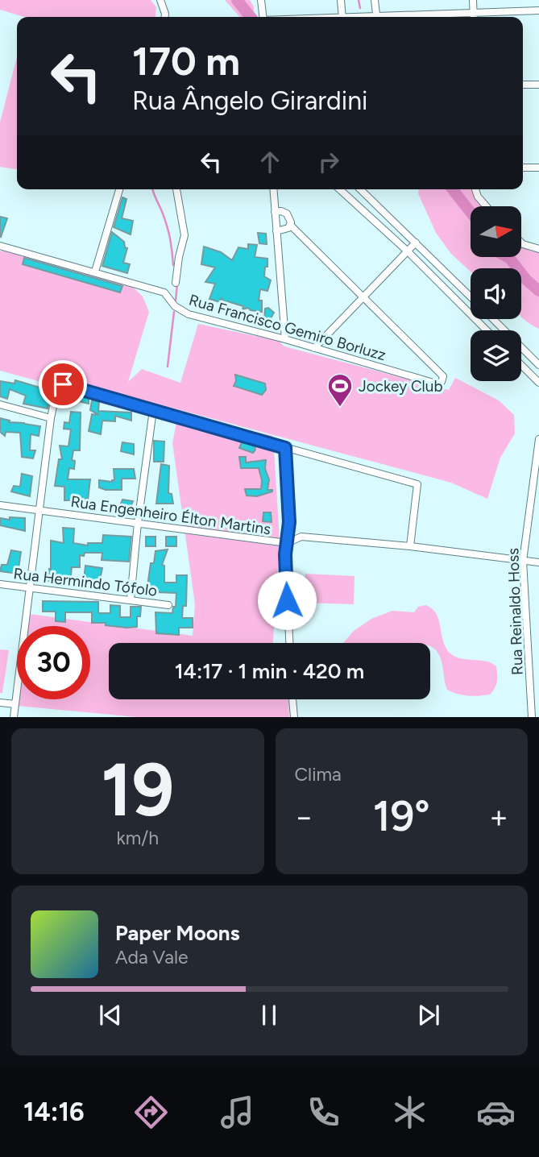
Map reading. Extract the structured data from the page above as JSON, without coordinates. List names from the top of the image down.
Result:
{
  "streets": {
    "street": [
      "Rua Francisco Gemiro Borluzz",
      "Rua Engenheiro Élton Martins",
      "Rua Hermindo Tófolo",
      "Rua Reinaldo Hoss"
    ]
  },
  "crossings": [
    ["Rua Engenheiro Élton Martins", "Rua Reinaldo Hoss"]
  ],
  "places": {
    "sports": ["Jockey Club"]
  },
  "north": "right",
  "page": {
    "turn": ["170 m", "Rua Ângelo Girardini"],
    "limit": "30",
    "trip": "14:17 · 1 min · 420 m",
    "tile": [
      ["19", "km/h"],
      "Clima"
    ],
    "heat": ["−", "19°", "+"],
    "song": ["Paper Moons", "Ada Vale"],
    "tabs": "14:16"
  }
}
